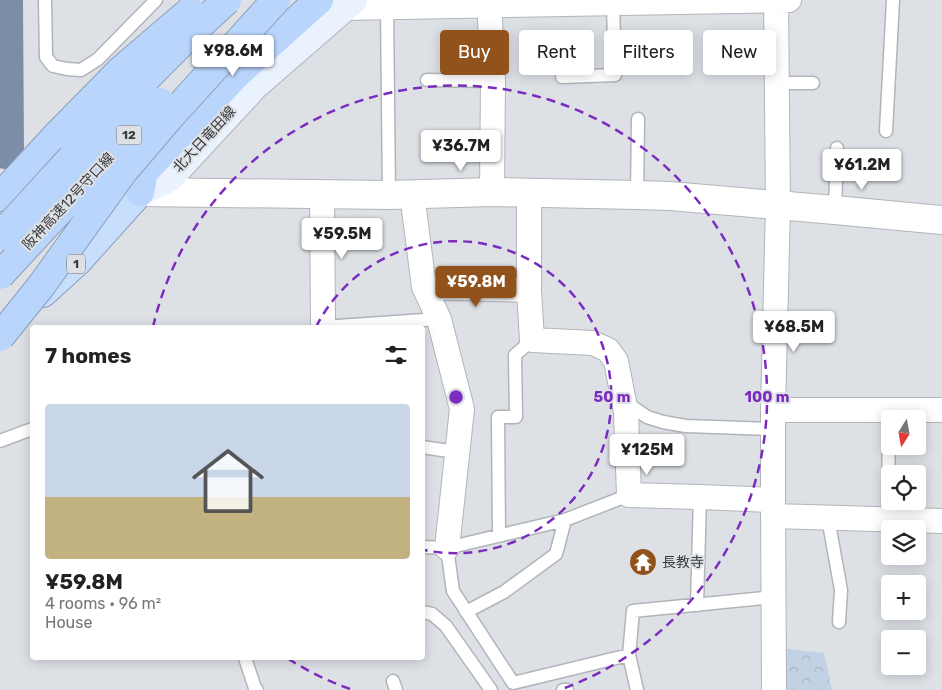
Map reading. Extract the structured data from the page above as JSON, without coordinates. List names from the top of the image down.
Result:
{
  "streets": {
    "highway": ["12", "阪神高速12号守口線", "1"],
    "main road": ["北大日竜田線"]
  },
  "crossings": [
    ["北大日竜田線", "1"]
  ],
  "places": {
    "temple": ["長教寺"]
  },
  "north": "bottom",
  "page": {
    "chip": [
      "Buy",
      "Rent",
      "Filters",
      "New"
    ],
    "price": [
      "¥98.6M",
      "¥36.7M",
      "¥61.2M",
      "¥59.5M",
      "¥59.8M",
      "¥68.5M",
      "¥125M"
    ],
    "heading": "7 homes",
    "list": [
      {
        "name": "¥59.8M",
        "note": "4 rooms · 96 m² · House"
      }
    ],
    "map_buttons": ["+", "−"]
  },
  "rings": ["50 m", "100 m"]
}
